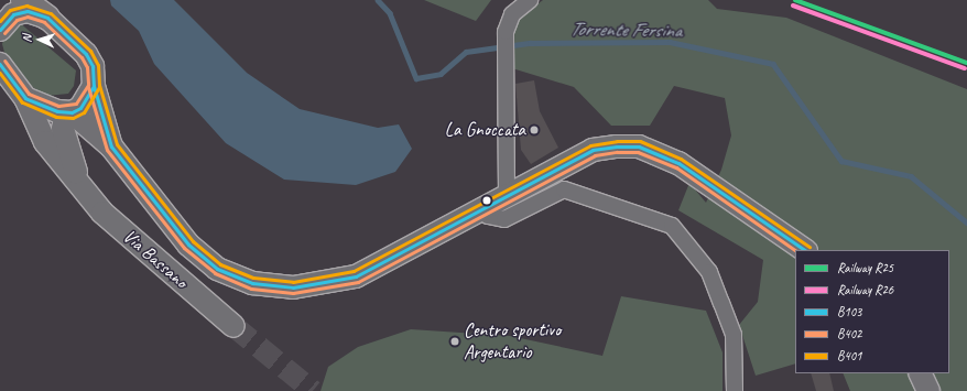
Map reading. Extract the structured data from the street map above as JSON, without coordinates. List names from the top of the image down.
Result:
{
  "streets": {
    "main road": ["Via Bassano"]
  },
  "water": ["Torrente Fersina"],
  "places": ["La Gnoccata", "Centro sportivo Argentario"],
  "lines": [
    "rail line R25",
    "rail line R26",
    "transit line B401",
    "transit line B103",
    "transit line B402"
  ],
  "legend": [
    "Railway R25",
    "Railway R26",
    "B103",
    "B402",
    "B401"
  ],
  "north": "left"
}
